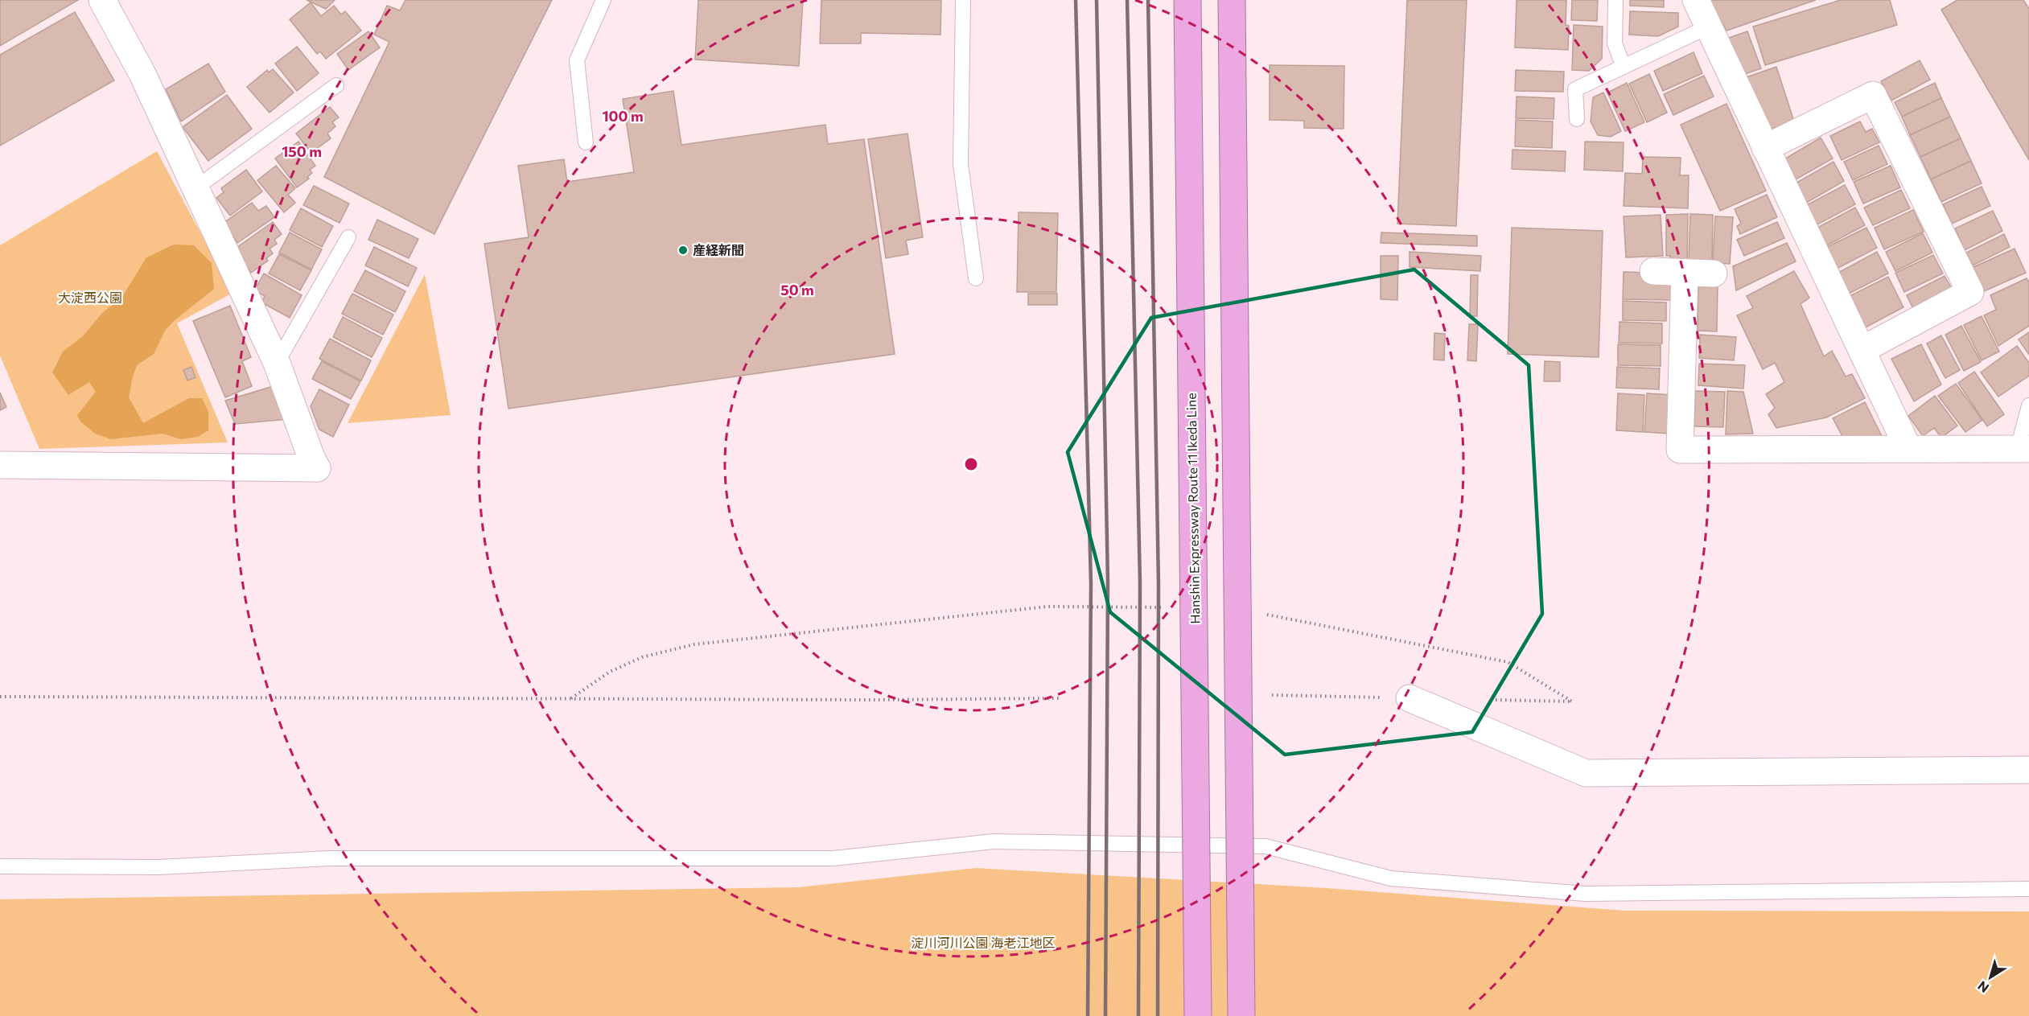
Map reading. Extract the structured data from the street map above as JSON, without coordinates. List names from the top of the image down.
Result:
{
  "streets": {
    "highway": ["Hanshin Expressway Route 11 Ikeda Line"]
  },
  "parks": ["大淀西公園", "淀川河川公園 海老江地区"],
  "places": ["産経新聞"],
  "north": "bottom left",
  "rings": ["100 m", "150 m", "50 m"]
}
